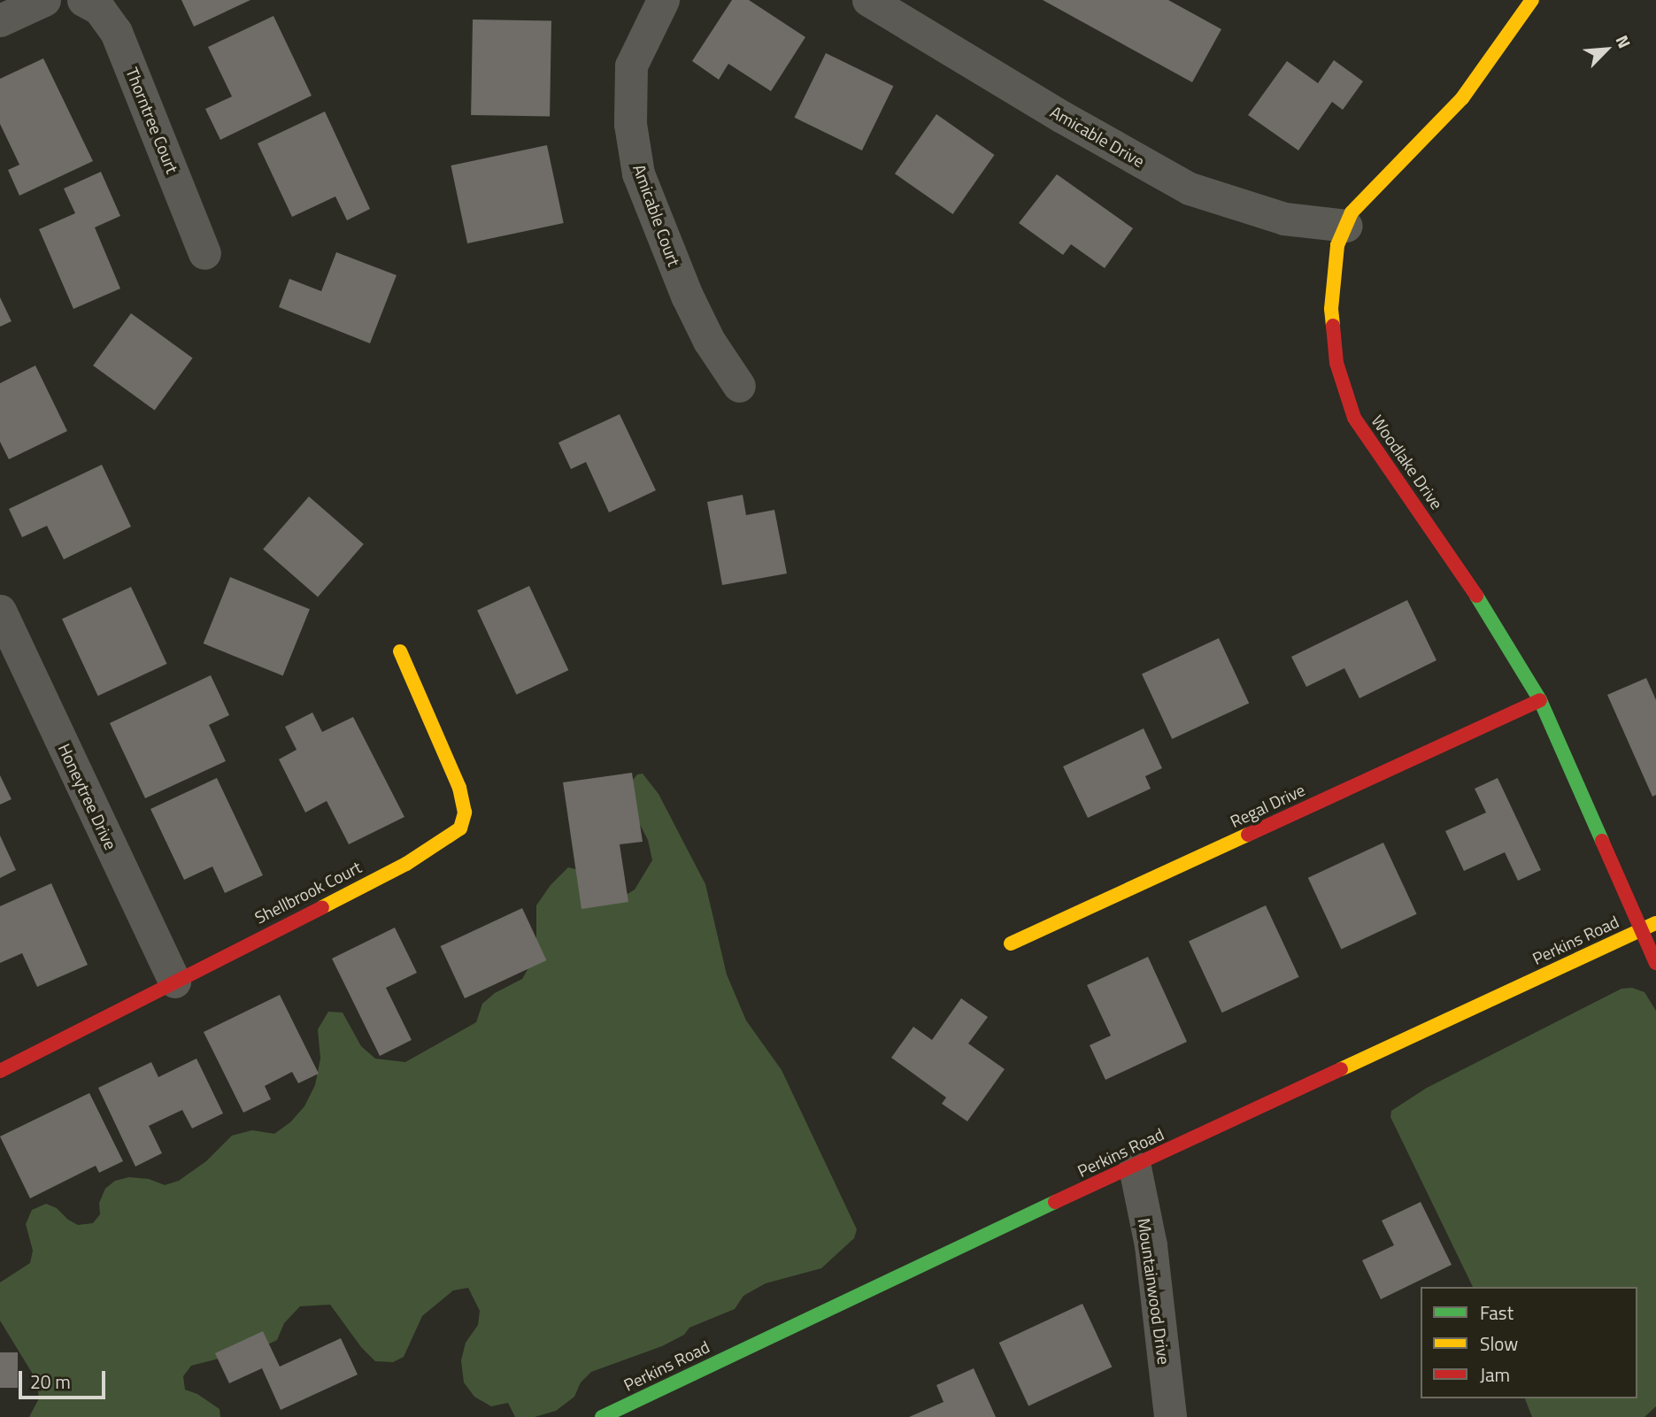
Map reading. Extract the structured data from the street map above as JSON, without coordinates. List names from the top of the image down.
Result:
{
  "streets": {
    "street": [
      "Thorntree Court",
      "Amicable Drive",
      "Amicable Court",
      "Woodlake Drive",
      "Honeytree Drive",
      "Regal Drive",
      "Shellbrook Court",
      "Perkins Road",
      "Mountainwood Drive"
    ]
  },
  "crossings": [
    ["Amicable Drive", "Woodlake Drive"],
    ["Woodlake Drive", "Regal Drive"],
    ["Woodlake Drive", "Perkins Road"],
    ["Honeytree Drive", "Shellbrook Court"],
    ["Perkins Road", "Mountainwood Drive"]
  ],
  "legend": ["Fast", "Slow", "Jam"],
  "scale_bar": "20 m",
  "north": "top right"
}
